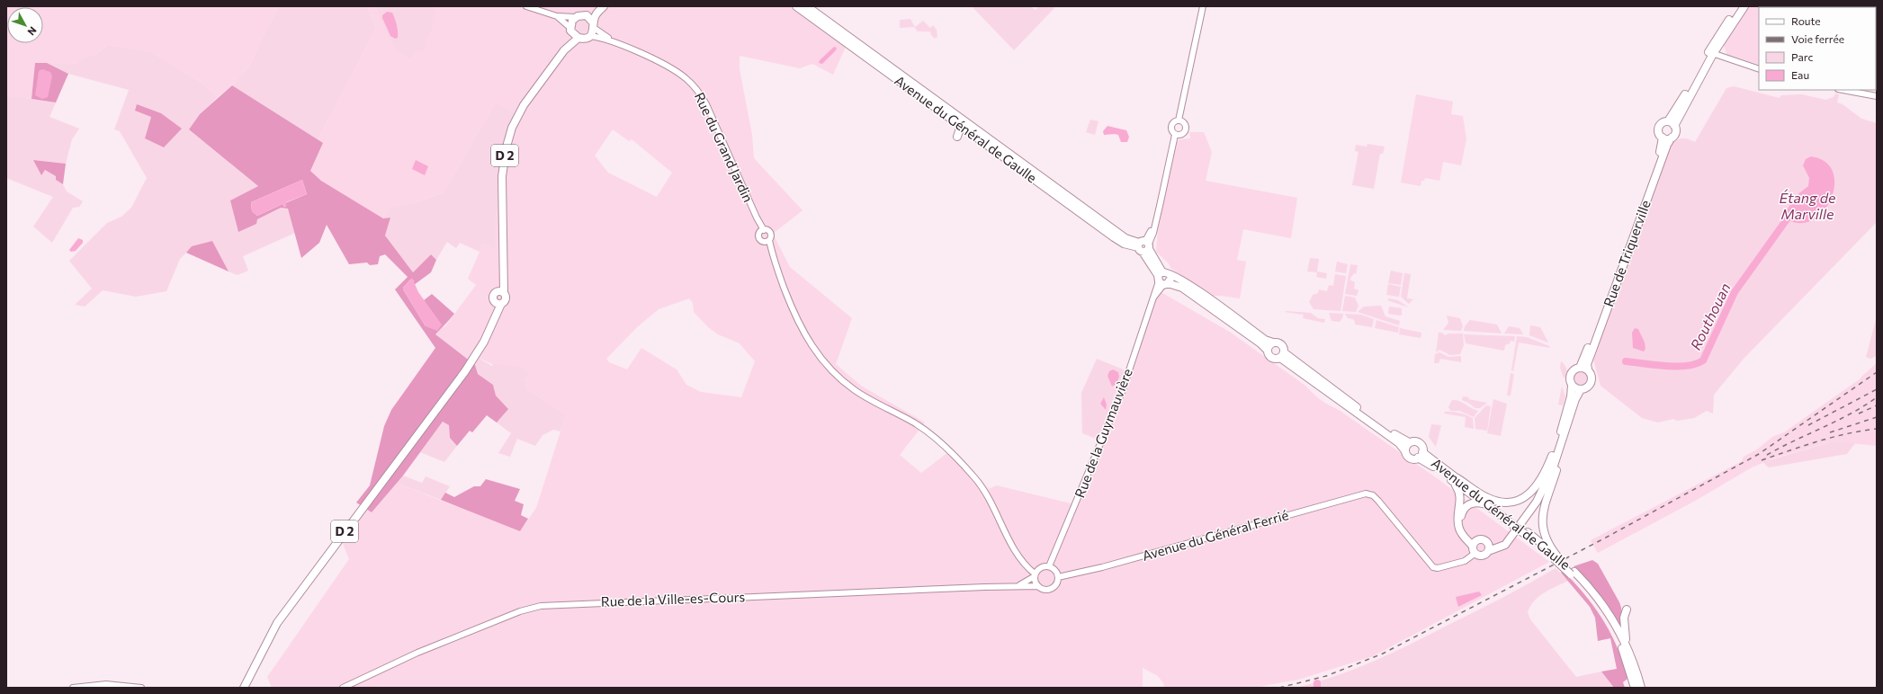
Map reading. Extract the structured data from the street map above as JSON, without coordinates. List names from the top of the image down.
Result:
{
  "streets": {
    "main road": ["Avenue du Général de Gaulle", "D 2", "Rue de Triquerville"],
    "street": [
      "Rue du Grand Jardin",
      "Rue de la Guymauvière",
      "Avenue du Général Ferrié",
      "Rue de la Ville-es-Cours"
    ]
  },
  "crossings": [
    ["Rue du Grand Jardin", "D 2"],
    ["Rue de la Guymauvière", "Avenue du Général Ferrié"],
    ["Rue de la Guymauvière", "Rue de la Ville-es-Cours"],
    ["Avenue du Général Ferrié", "Rue de la Ville-es-Cours"]
  ],
  "water": ["Étang de Marville", "Routhouan"],
  "legend": [
    "Route",
    "Voie ferrée",
    "Parc",
    "Eau"
  ],
  "north": "bottom right"
}
